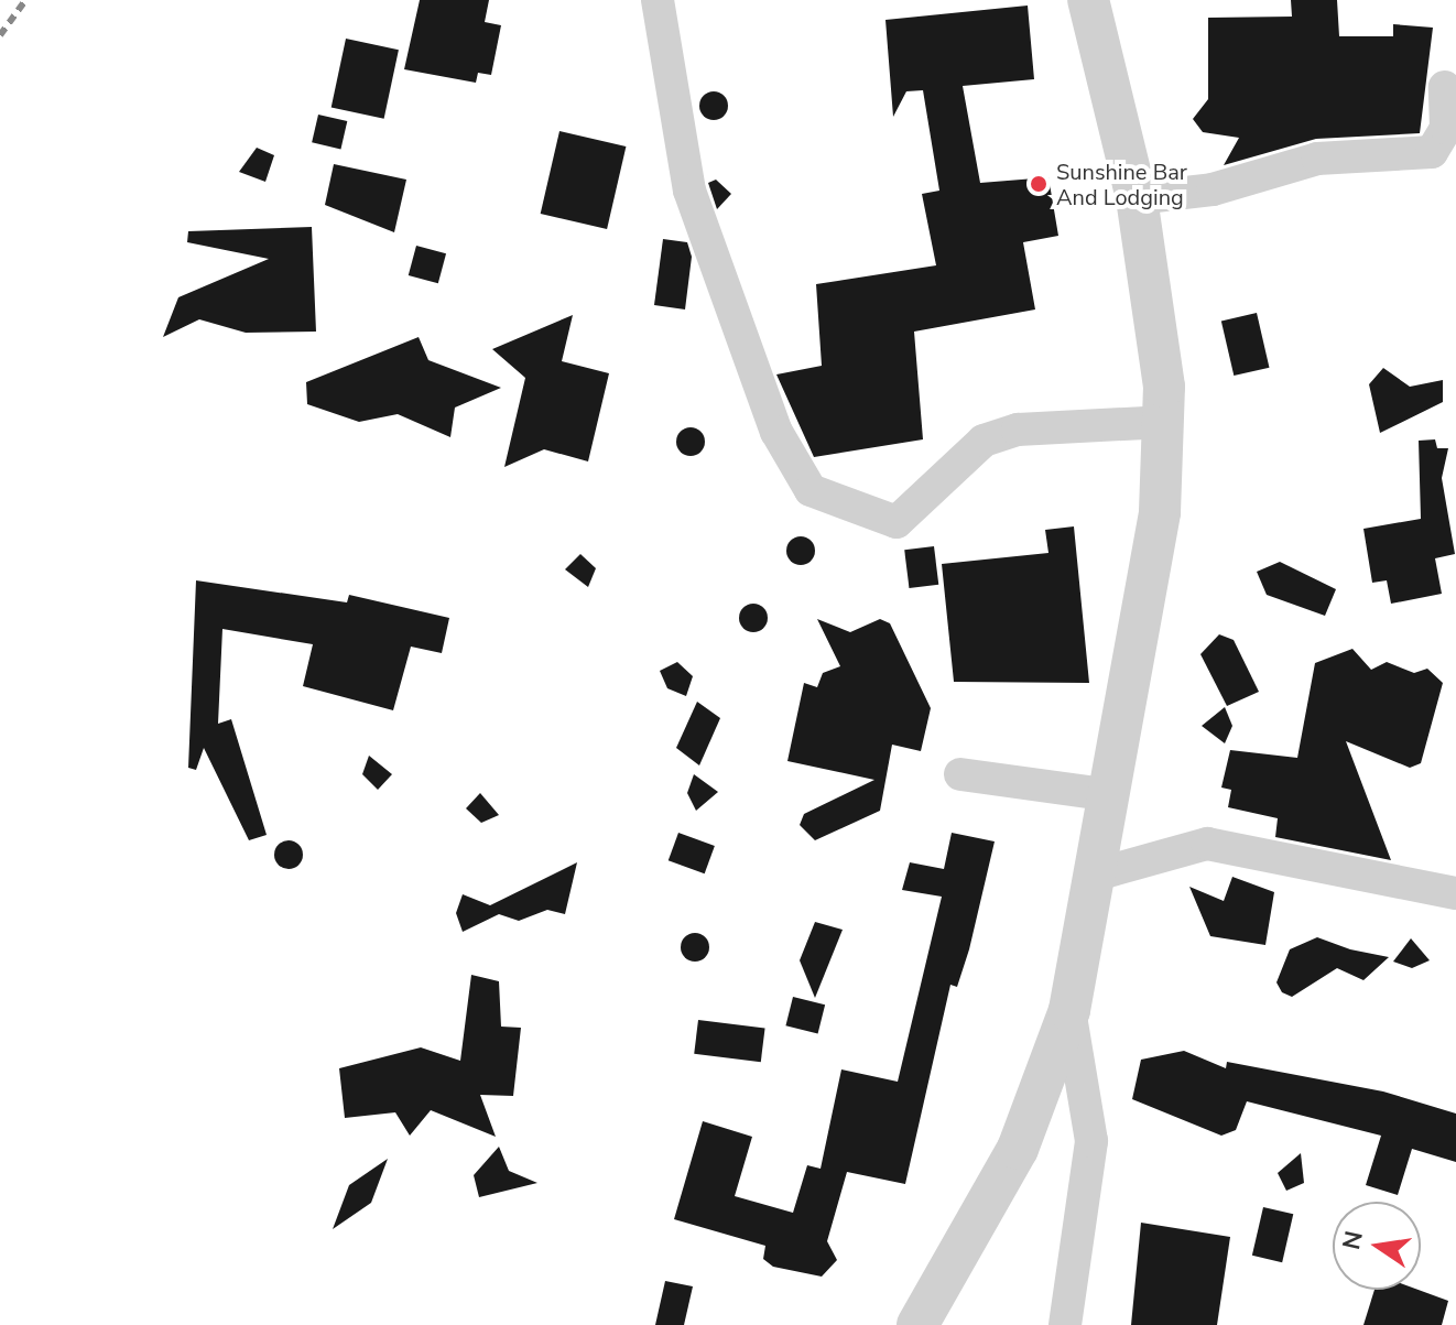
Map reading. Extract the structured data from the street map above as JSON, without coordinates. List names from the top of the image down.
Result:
{
  "places": ["Sunshine Bar And Lodging"],
  "north": "left"
}
